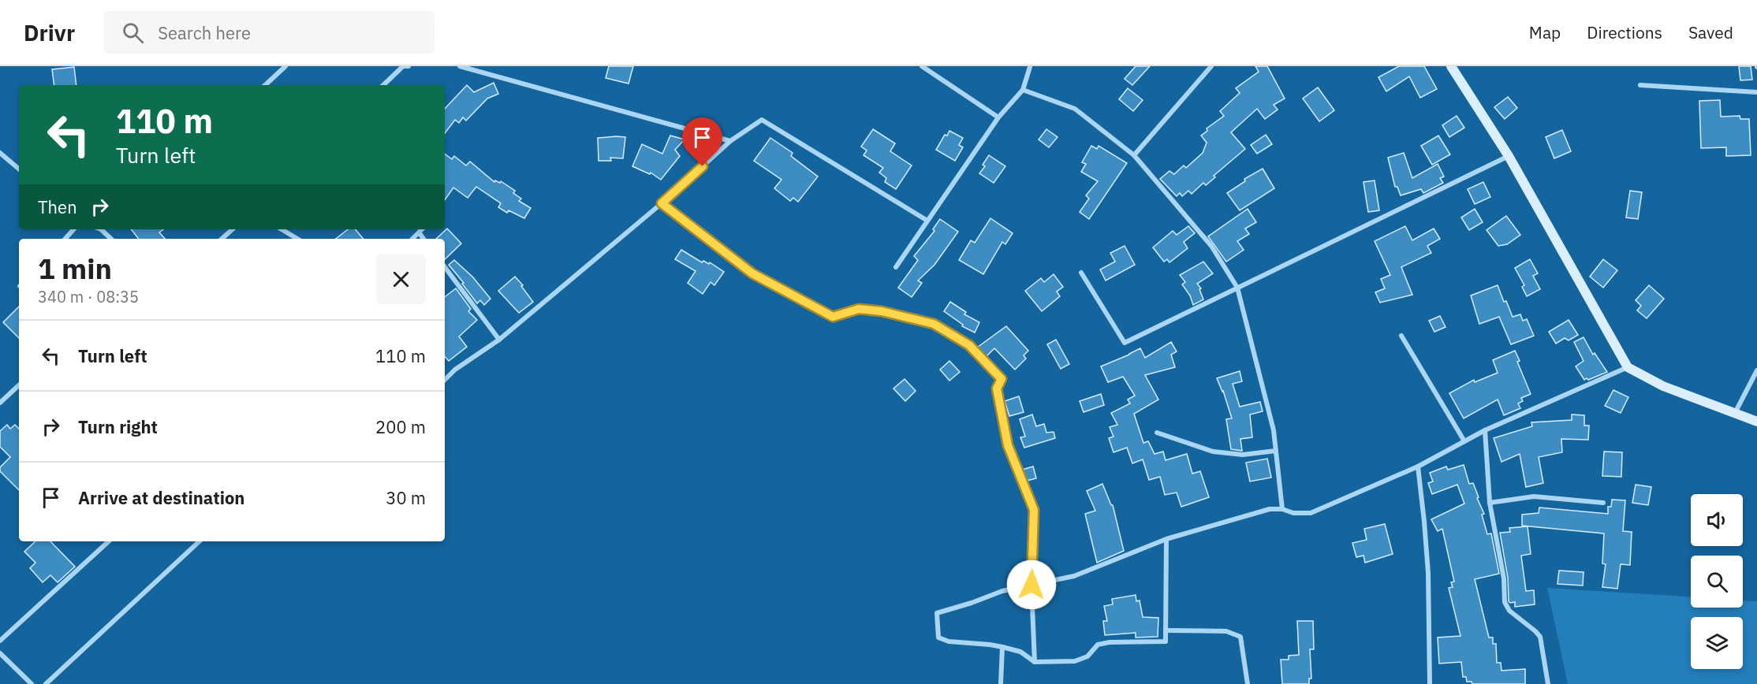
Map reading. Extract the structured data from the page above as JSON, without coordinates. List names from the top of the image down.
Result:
{
  "page": {
    "header": "Drivr",
    "search": "Search here",
    "nav": ["Map", "Directions", "Saved"],
    "turn": ["110 m", "Turn left"],
    "then": "Then",
    "heading": ["1 min", "340 m · 08:35"],
    "list": [
      {
        "name": "Turn left",
        "value": "110 m"
      },
      {
        "name": "Turn right",
        "value": "200 m"
      },
      {
        "name": "Arrive at destination",
        "value": "30 m"
      }
    ]
  }
}
